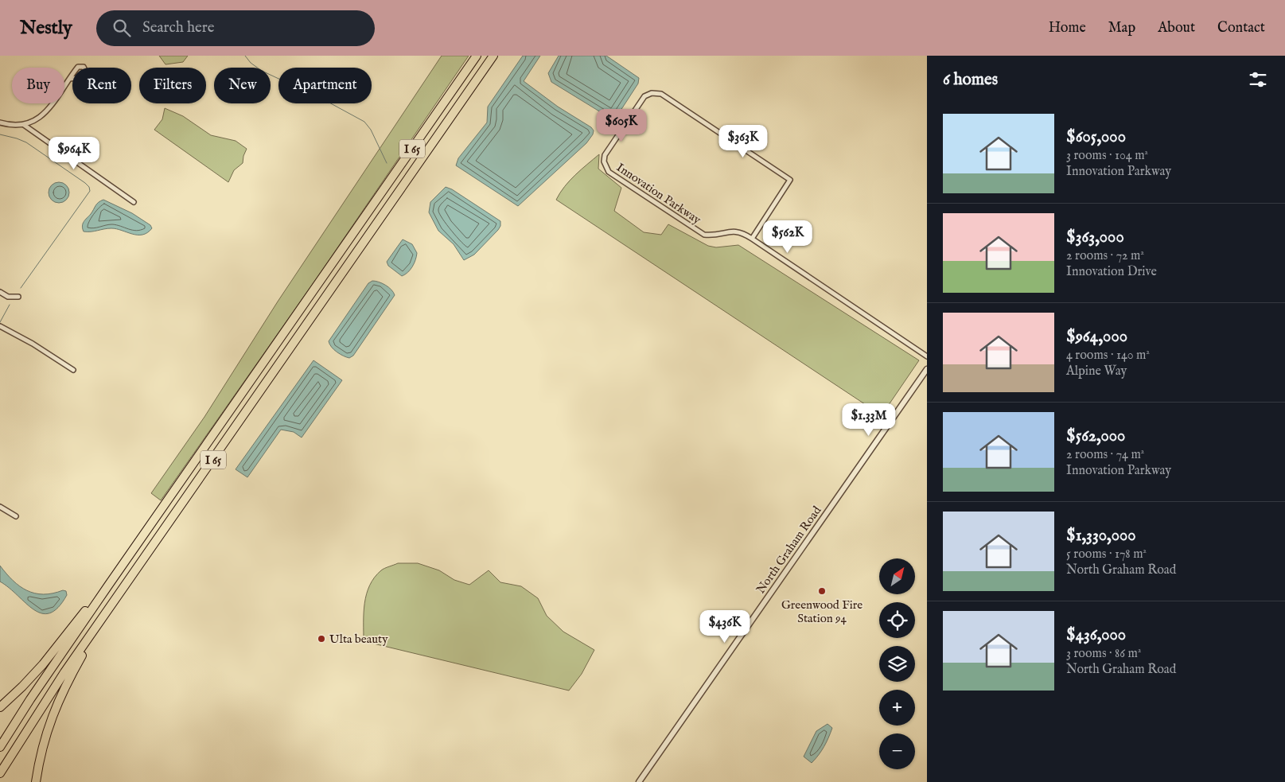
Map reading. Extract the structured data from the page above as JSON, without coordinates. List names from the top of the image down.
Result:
{
  "streets": {
    "highway": ["I 65"],
    "street": ["Innovation Parkway", "North Graham Road"]
  },
  "places": ["Greenwood Fire Station 94", "Ulta beauty"],
  "north": "top right",
  "page": {
    "header": "Nestly",
    "search": "Search here",
    "nav": [
      "Home",
      "Map",
      "About",
      "Contact"
    ],
    "heading": "6 homes",
    "chip": [
      "Buy",
      "Rent",
      "Filters",
      "New",
      "Apartment"
    ],
    "list": [
      {
        "name": "$605,000",
        "note": "3 rooms · 104 m² · Innovation Parkway"
      },
      {
        "name": "$363,000",
        "note": "2 rooms · 72 m² · Innovation Drive"
      },
      {
        "name": "$964,000",
        "note": "4 rooms · 140 m² · Alpine Way"
      },
      {
        "name": "$562,000",
        "note": "2 rooms · 74 m² · Innovation Parkway"
      },
      {
        "name": "$1,330,000",
        "note": "5 rooms · 178 m² · North Graham Road"
      },
      {
        "name": "$436,000",
        "note": "3 rooms · 86 m² · North Graham Road"
      }
    ],
    "price": [
      "$605K",
      "$363K",
      "$964K",
      "$562K",
      "$1.33M",
      "$436K"
    ],
    "map_buttons": ["+", "−"]
  }
}
